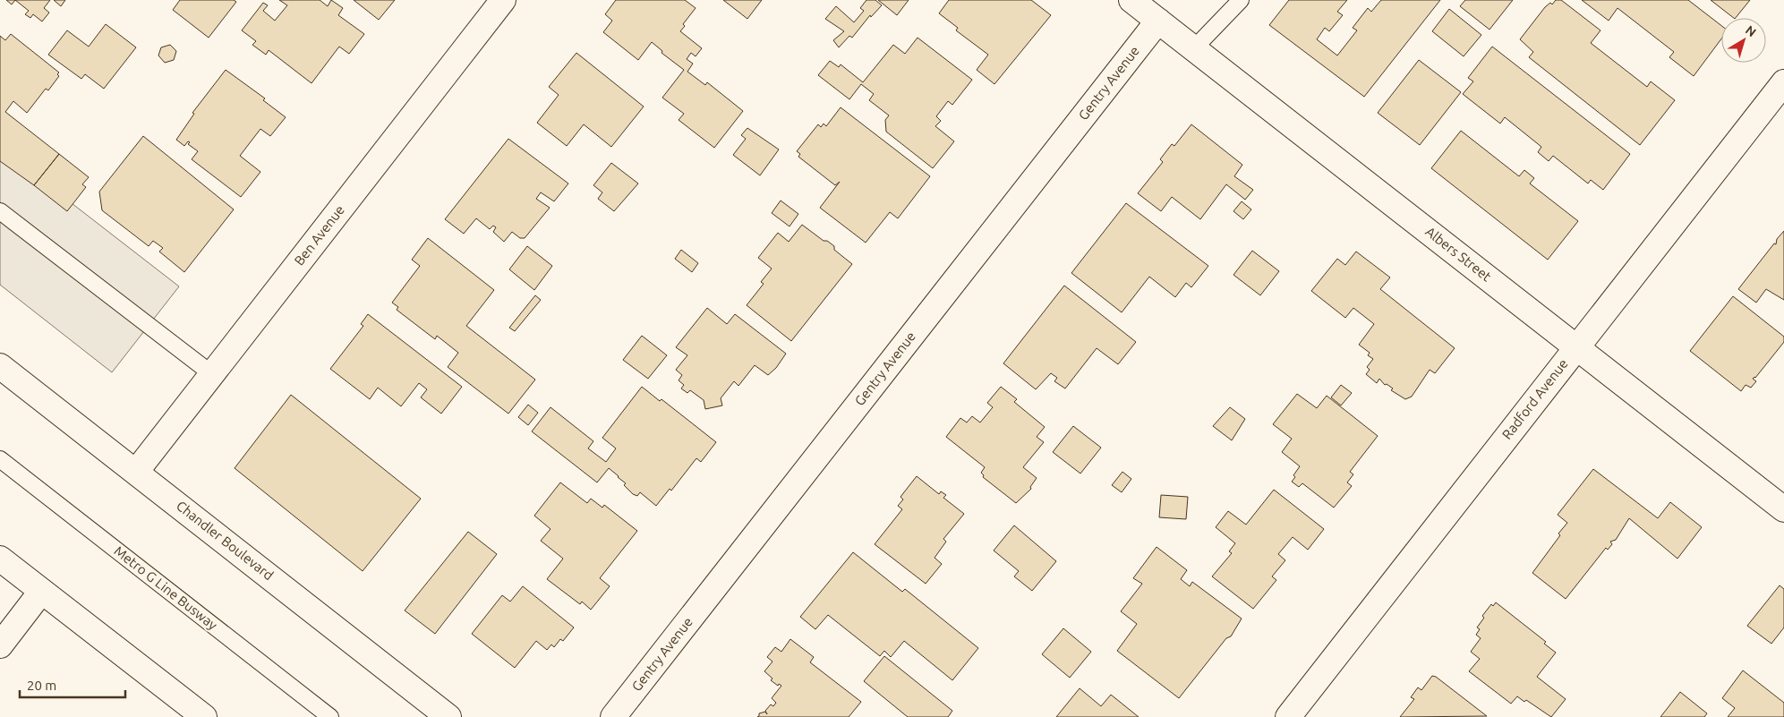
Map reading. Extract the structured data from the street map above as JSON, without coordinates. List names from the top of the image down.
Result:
{
  "streets": {
    "street": [
      "Gentry Avenue",
      "Ben Avenue",
      "Albers Street",
      "Radford Avenue",
      "Chandler Boulevard"
    ],
    "lane": ["Metro G Line Busway"]
  },
  "crossings": [
    ["Gentry Avenue", "Albers Street"],
    ["Ben Avenue", "Chandler Boulevard"],
    ["Albers Street", "Radford Avenue"]
  ],
  "scale_bar": "20 m",
  "north": "top right"
}
